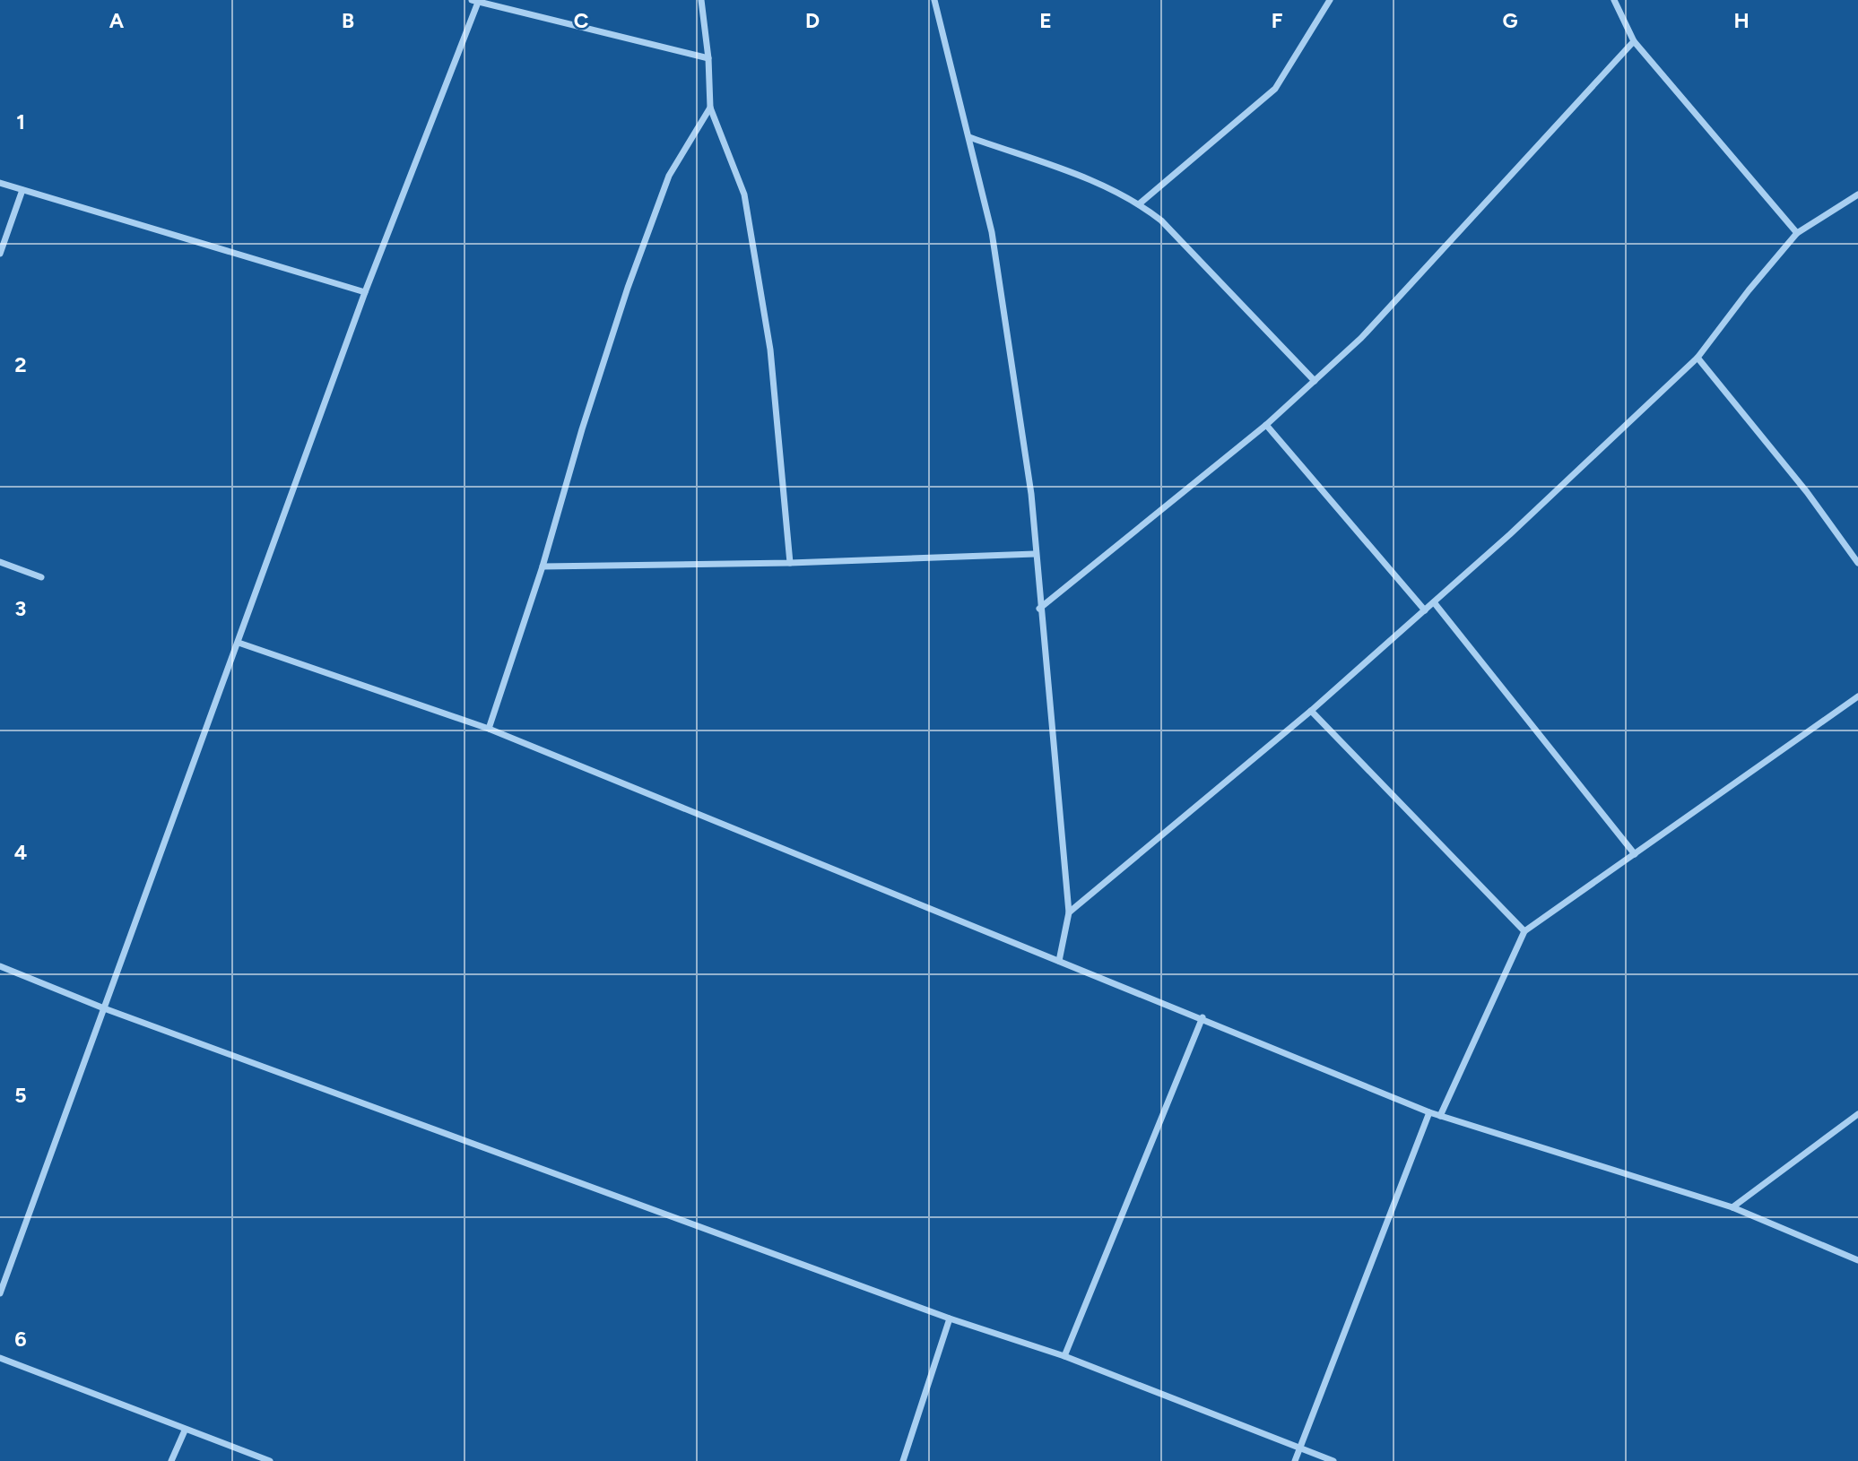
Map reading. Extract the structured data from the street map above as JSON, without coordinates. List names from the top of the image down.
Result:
{
  "grid": {
    "columns": [
      "A",
      "B",
      "C",
      "D",
      "E",
      "F",
      "G",
      "H"
    ],
    "rows": [
      "1",
      "2",
      "3",
      "4",
      "5",
      "6"
    ]
  }
}
